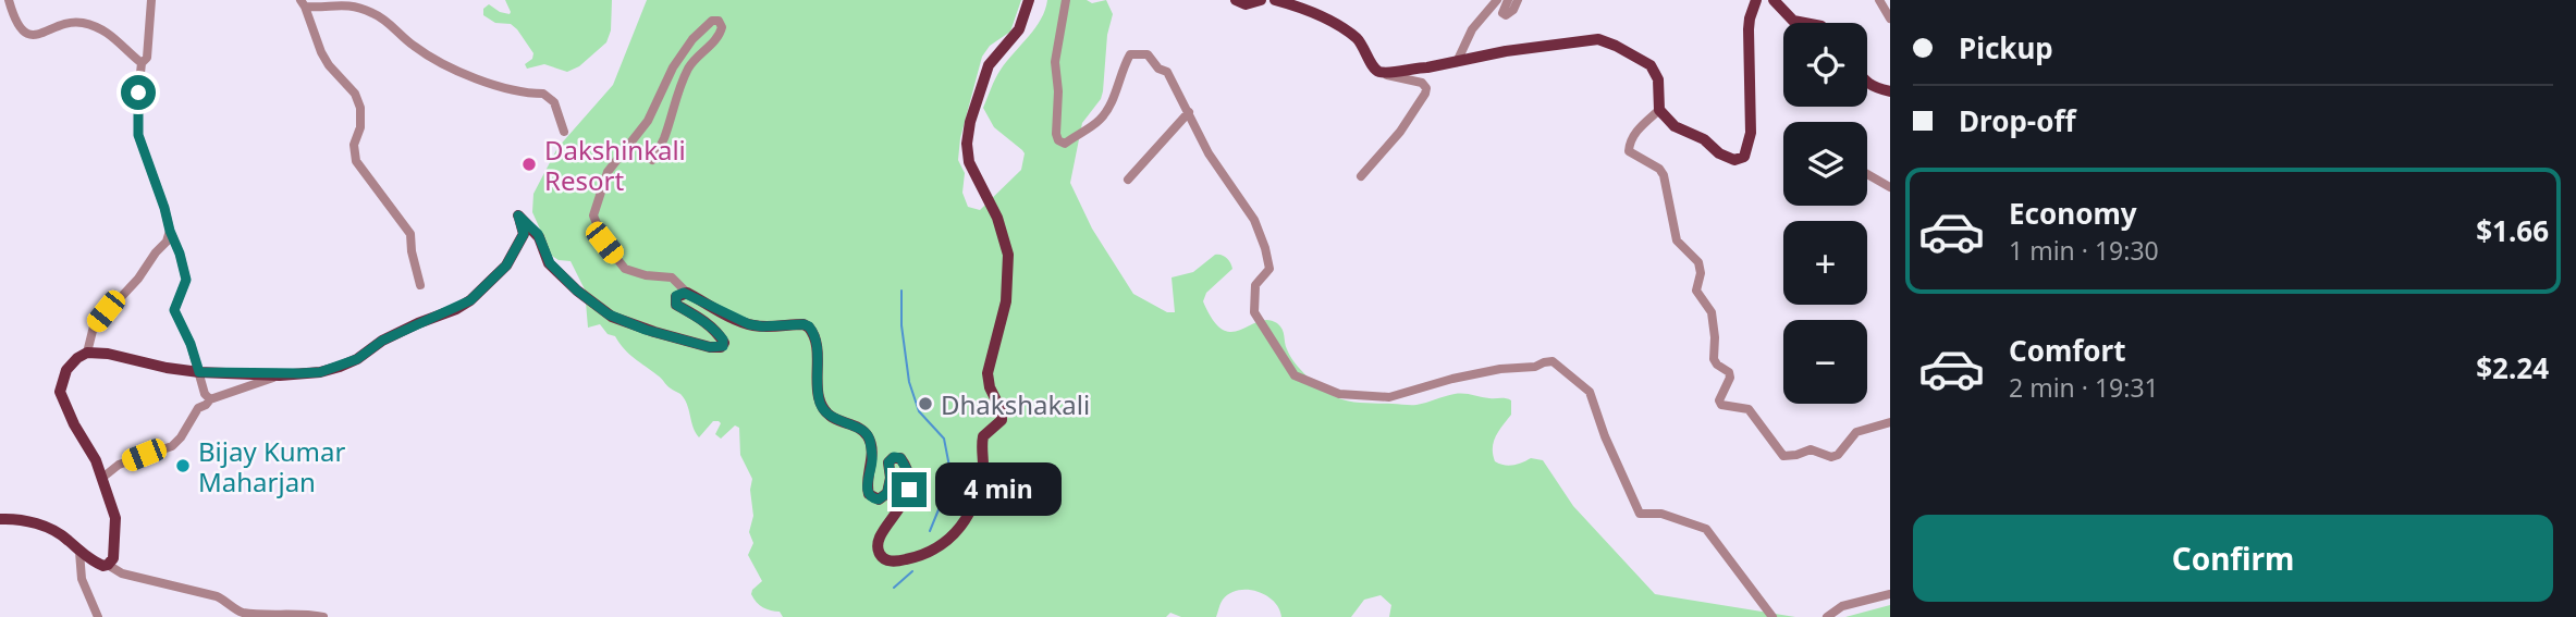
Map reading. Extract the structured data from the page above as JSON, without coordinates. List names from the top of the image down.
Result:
{
  "places": ["Dakshinkali Resort", "Dhakshakali", "Bijay Kumar Maharjan"],
  "page": {
    "banner": ["Pickup", "Drop-off"],
    "map_buttons": ["+", "−"],
    "list": [
      {
        "name": "Economy",
        "note": "1 min · 19:30",
        "value": "$1.66"
      },
      {
        "name": "Comfort",
        "note": "2 min · 19:31",
        "value": "$2.24"
      }
    ],
    "bubble": "4 min",
    "buttons": "Confirm"
  }
}
